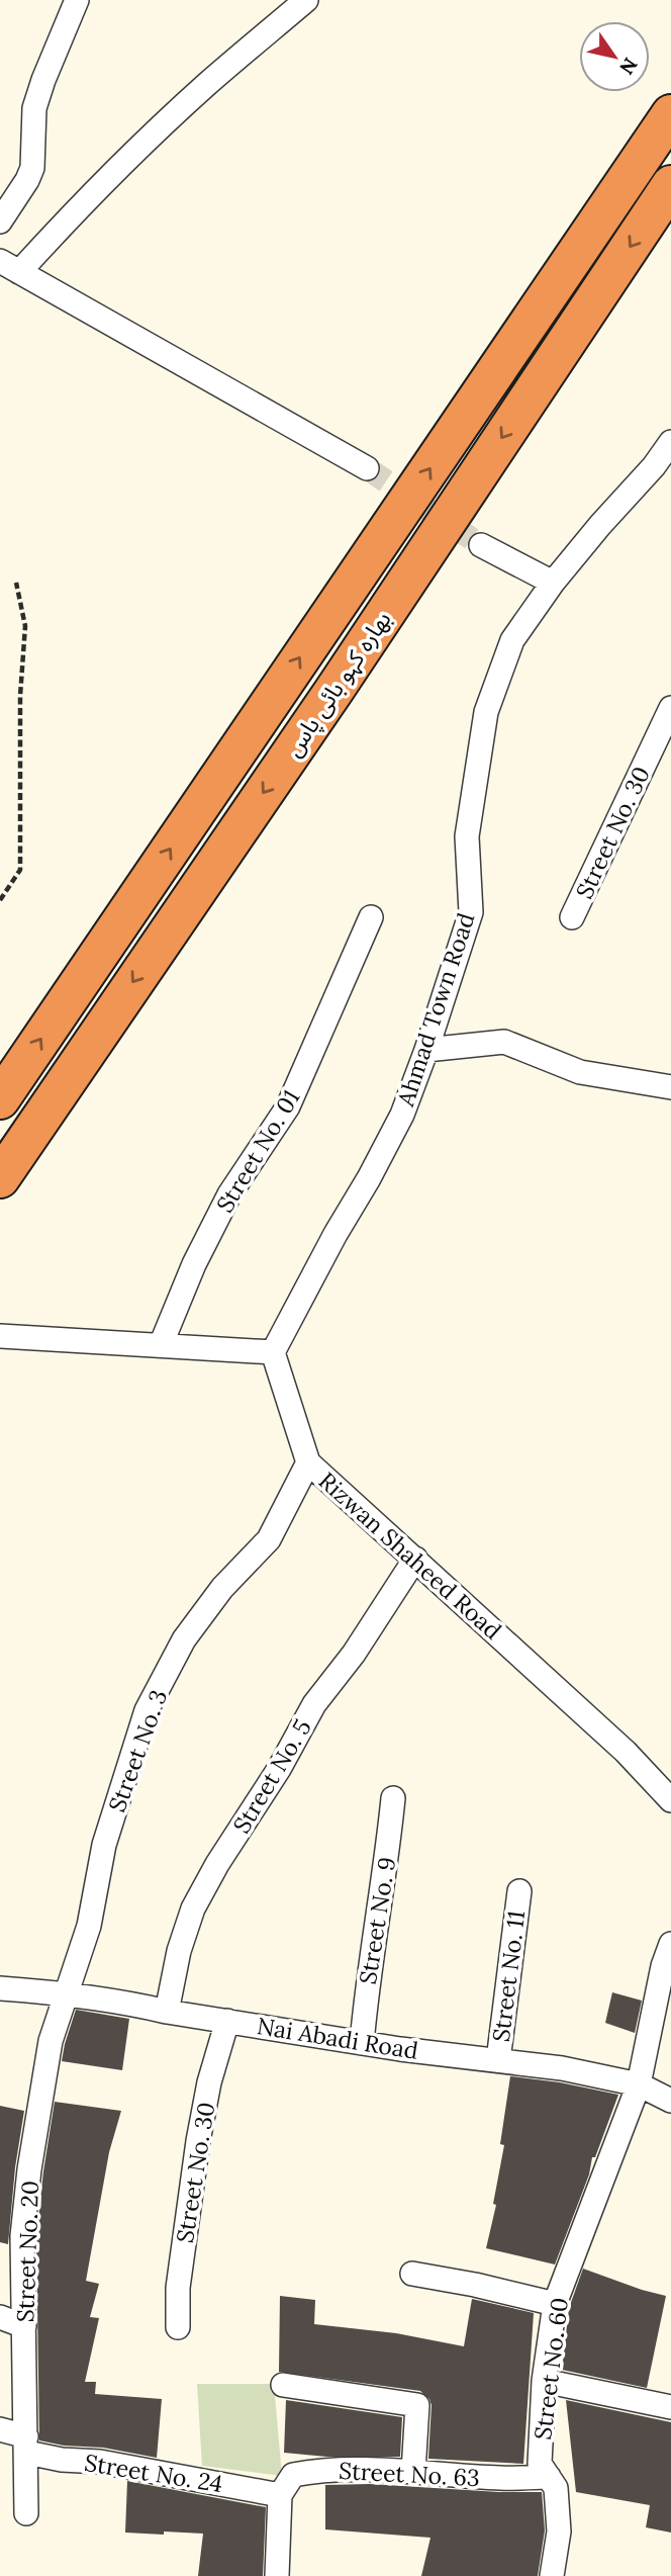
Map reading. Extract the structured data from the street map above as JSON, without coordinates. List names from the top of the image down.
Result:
{
  "streets": {
    "highway": ["بھارہ کہو بائی پاس"],
    "street": [
      "Street No. 30",
      "Ahmad Town Road",
      "Street No. 01",
      "Rizwan Shaheed Road",
      "Street No. 3",
      "Street No. 5",
      "Street No. 9",
      "Street No. 11",
      "Nai Abadi Road",
      "Street No. 20",
      "Street No. 60",
      "Street No. 24",
      "Street No. 63"
    ]
  },
  "crossings": [
    ["Street No. 30", "Nai Abadi Road"],
    ["Ahmad Town Road", "Rizwan Shaheed Road"],
    ["Rizwan Shaheed Road", "Street No. 3"],
    ["Rizwan Shaheed Road", "Street No. 5"],
    ["Street No. 3", "Nai Abadi Road"],
    ["Street No. 3", "Street No. 20"],
    ["Street No. 5", "Nai Abadi Road"],
    ["Street No. 9", "Nai Abadi Road"],
    ["Street No. 11", "Nai Abadi Road"],
    ["Nai Abadi Road", "Street No. 20"],
    ["Nai Abadi Road", "Street No. 60"],
    ["Street No. 20", "Street No. 24"],
    ["Street No. 60", "Street No. 63"],
    ["Street No. 24", "Street No. 63"]
  ],
  "north": "bottom right"
}
